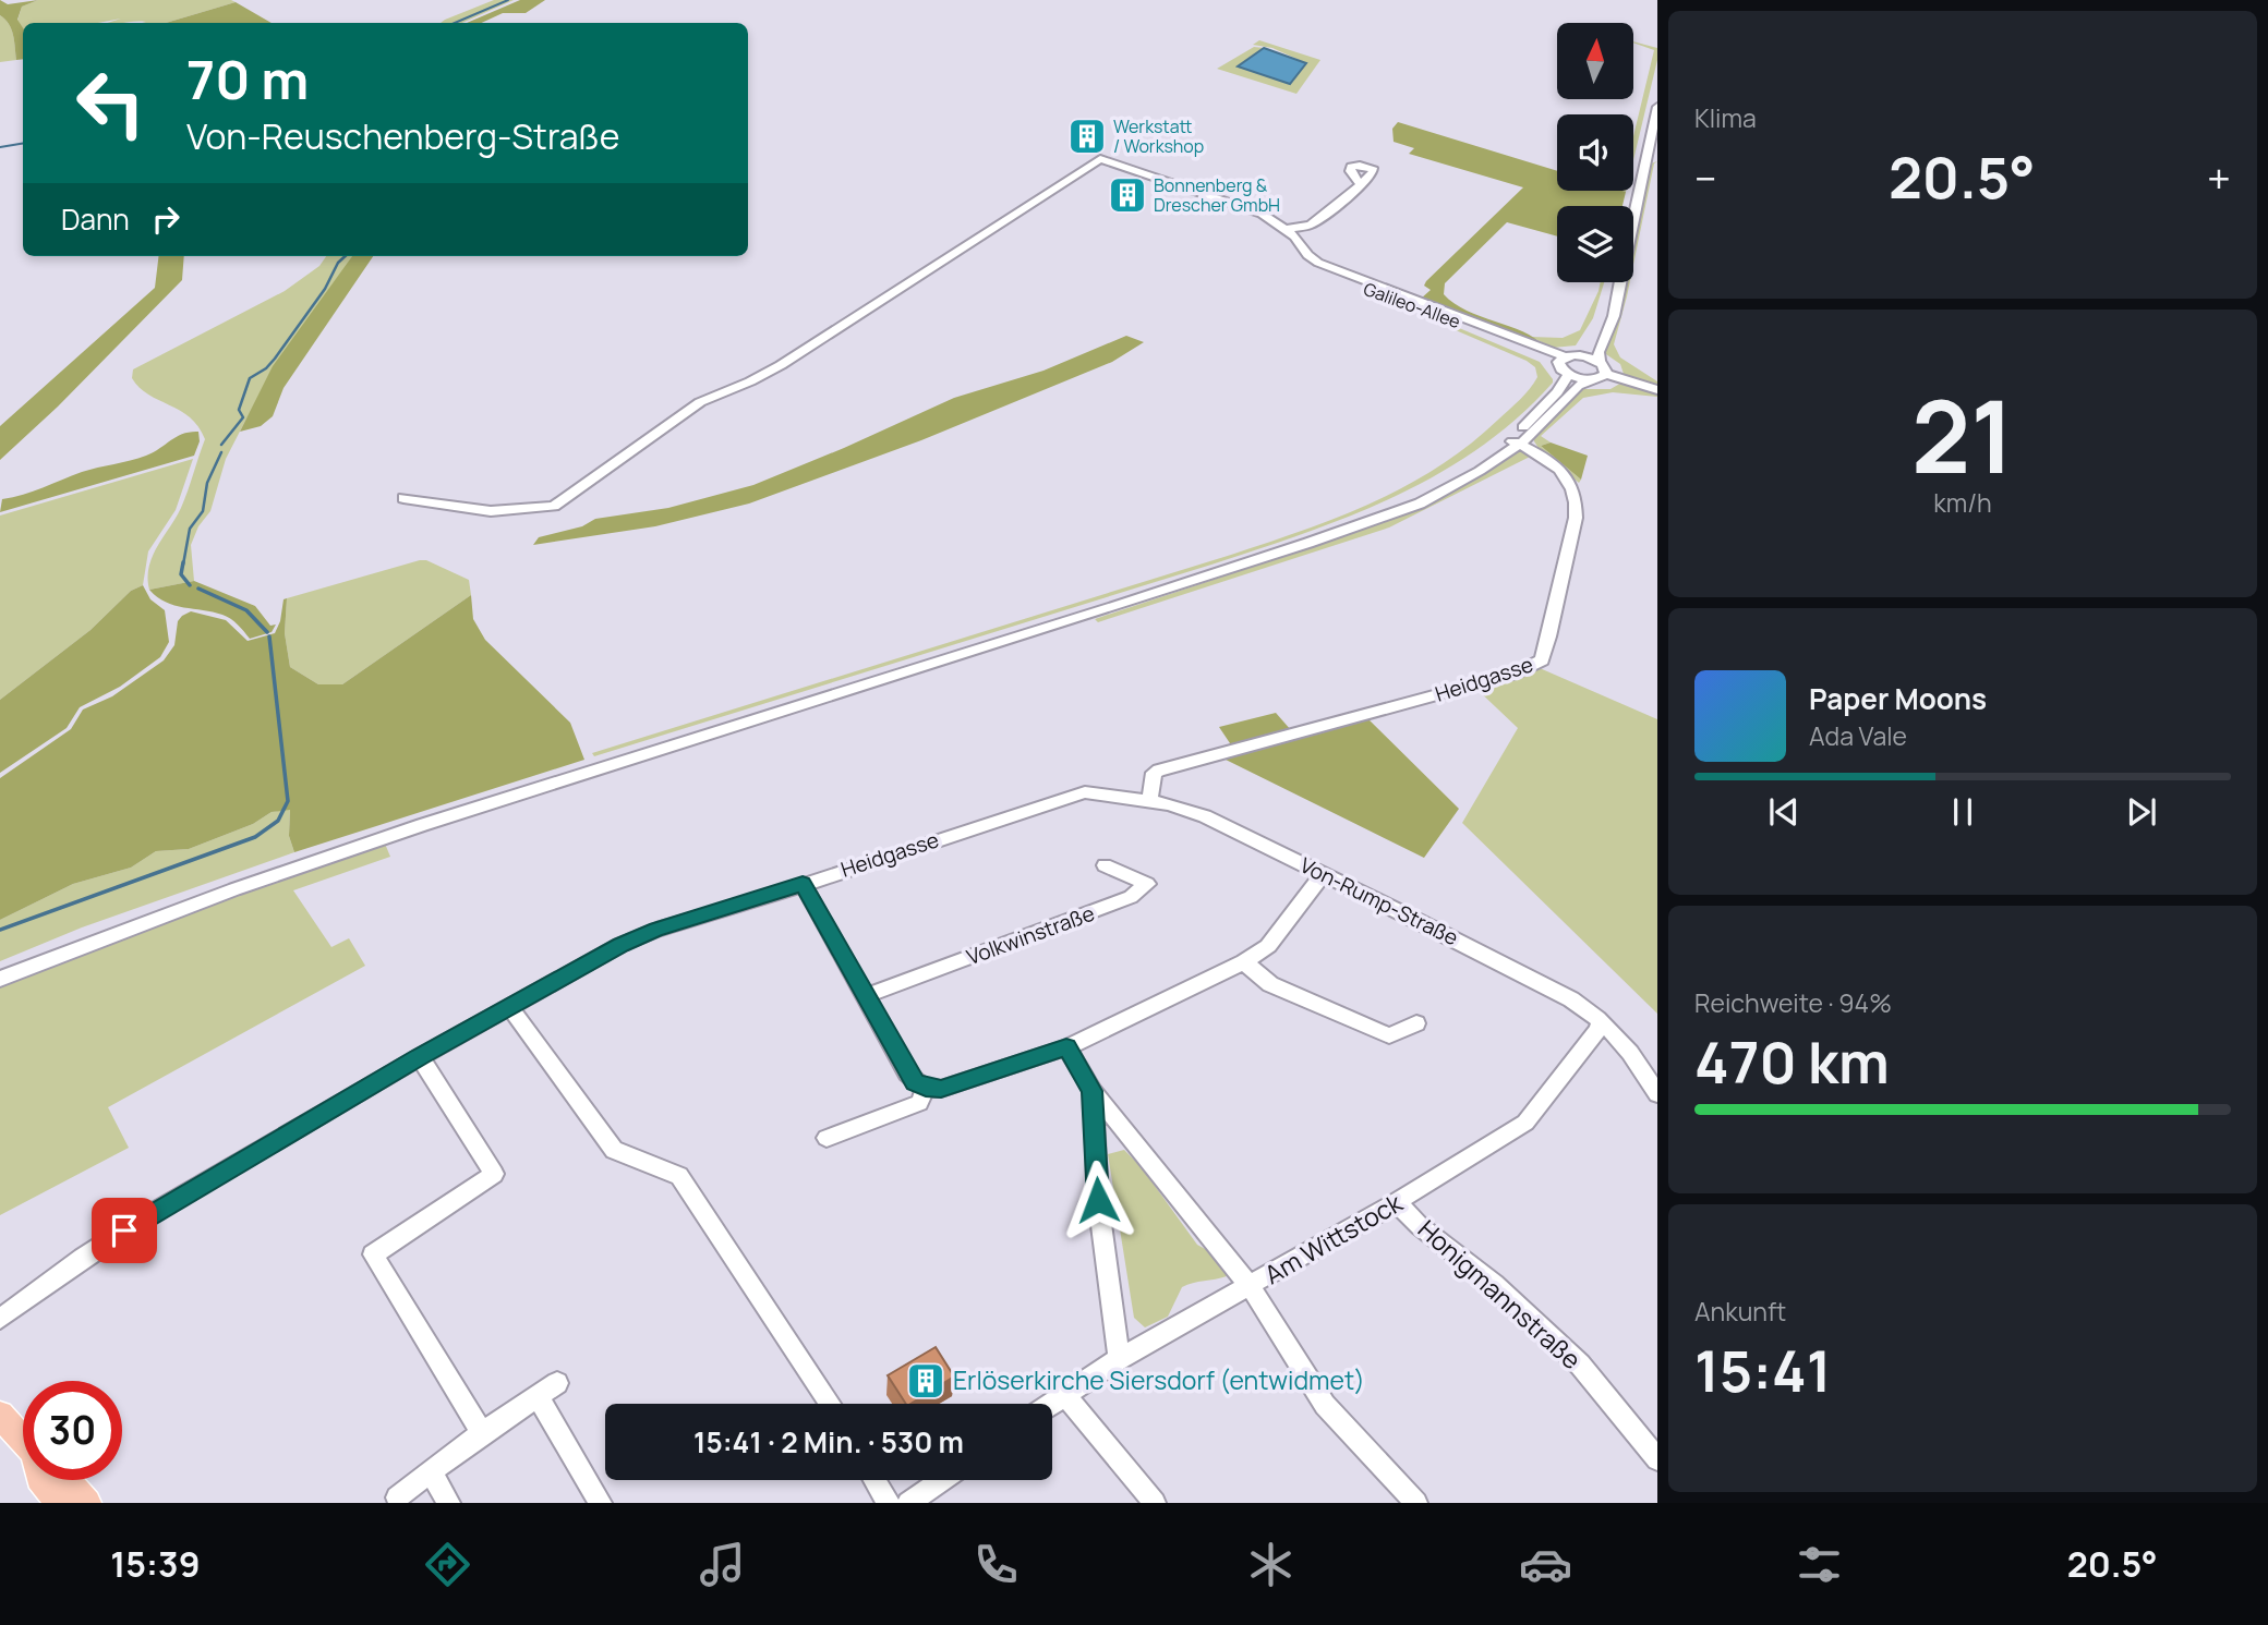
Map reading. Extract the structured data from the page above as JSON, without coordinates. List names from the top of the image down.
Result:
{
  "streets": {
    "street": [
      "Galileo-Allee",
      "Heidgasse",
      "Von-Rump-Straße",
      "Volkwinstraße",
      "Am Wittstock",
      "Honigmannstraße"
    ]
  },
  "crossings": [
    ["Heidgasse", "Von-Rump-Straße"],
    ["Von-Rump-Straße", "Am Wittstock"],
    ["Am Wittstock", "Honigmannstraße"]
  ],
  "places": {
    "building": ["Werkstatt / Workshop", "Bonnenberg & Drescher GmbH", "Erlöserkirche Siersdorf (entwidmet)"]
  },
  "north": "top",
  "page": {
    "tile": [
      "Klima",
      ["21", "km/h"],
      ["Reichweite · 94%", "470 km"],
      ["Ankunft", "15:41"]
    ],
    "turn": ["70 m", "Von-Reuschenberg-Straße"],
    "heat": ["−", "20.5°", "+"],
    "then": "Dann",
    "song": ["Paper Moons", "Ada Vale"],
    "limit": "30",
    "trip": "15:41 · 2 Min. · 530 m",
    "tabs": ["15:39", "20.5°"]
  }
}
